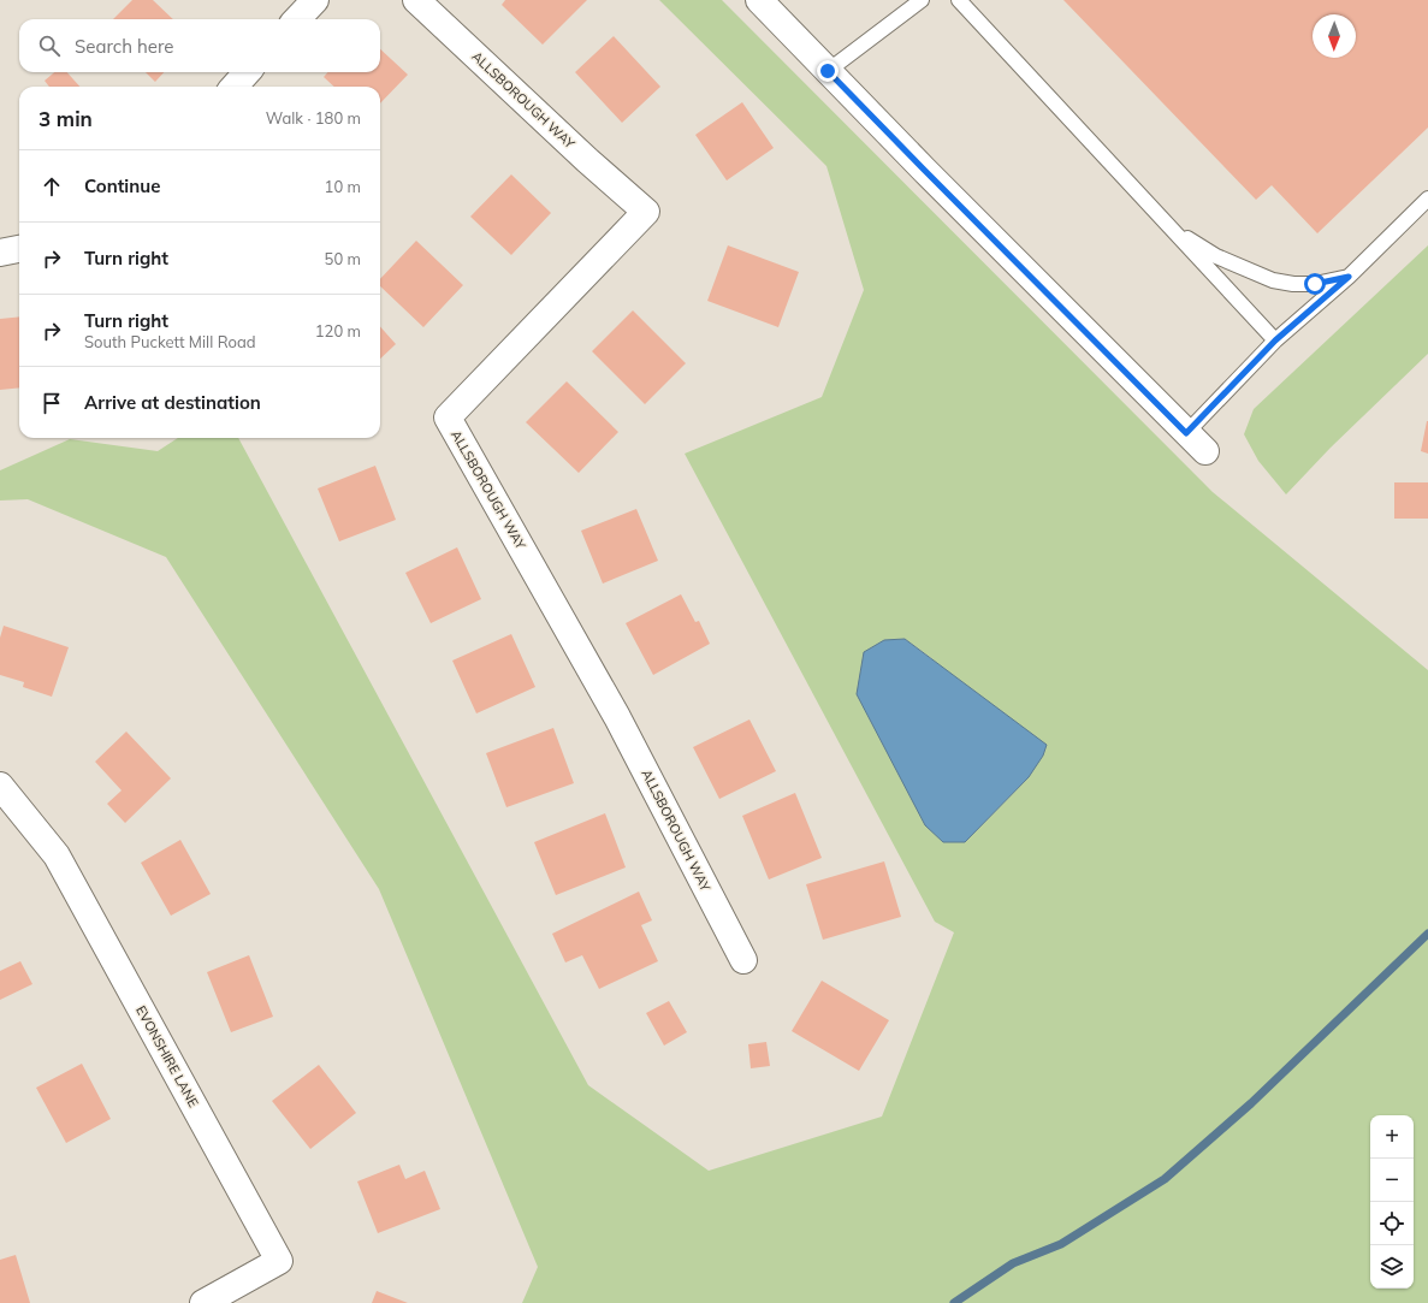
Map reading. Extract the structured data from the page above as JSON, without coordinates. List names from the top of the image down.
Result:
{
  "streets": {
    "street": ["ALLSBOROUGH WAY", "EVONSHIRE LANE"]
  },
  "north": "bottom",
  "page": {
    "search": "Search here",
    "heading": ["3 min", "Walk · 180 m"],
    "list": [
      ["Continue", "10 m"],
      ["Turn right", "50 m"],
      ["Turn right", "South Puckett Mill Road", "120 m"],
      "Arrive at destination"
    ],
    "map_buttons": ["+", "−"]
  }
}
